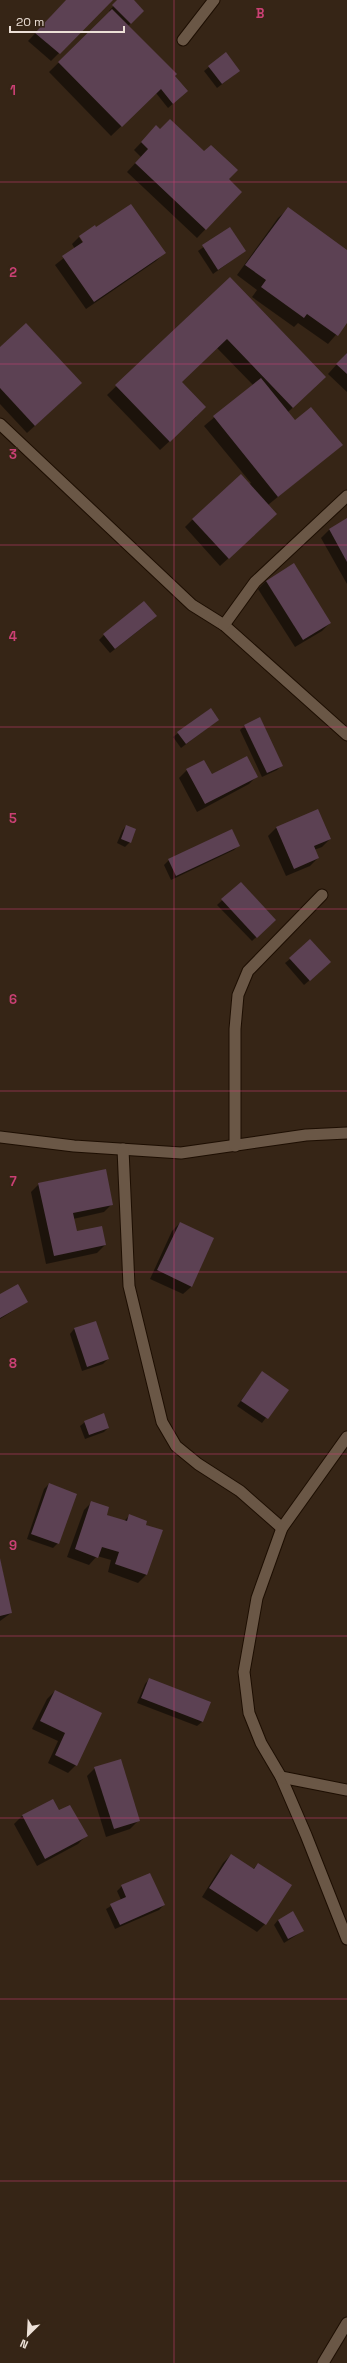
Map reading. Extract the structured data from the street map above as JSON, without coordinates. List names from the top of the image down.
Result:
{
  "scale_bar": "20 m",
  "north": "bottom left",
  "grid": {
    "columns": ["B"],
    "rows": [
      "1",
      "2",
      "3",
      "4",
      "5",
      "6",
      "7",
      "8",
      "9"
    ]
  }
}
